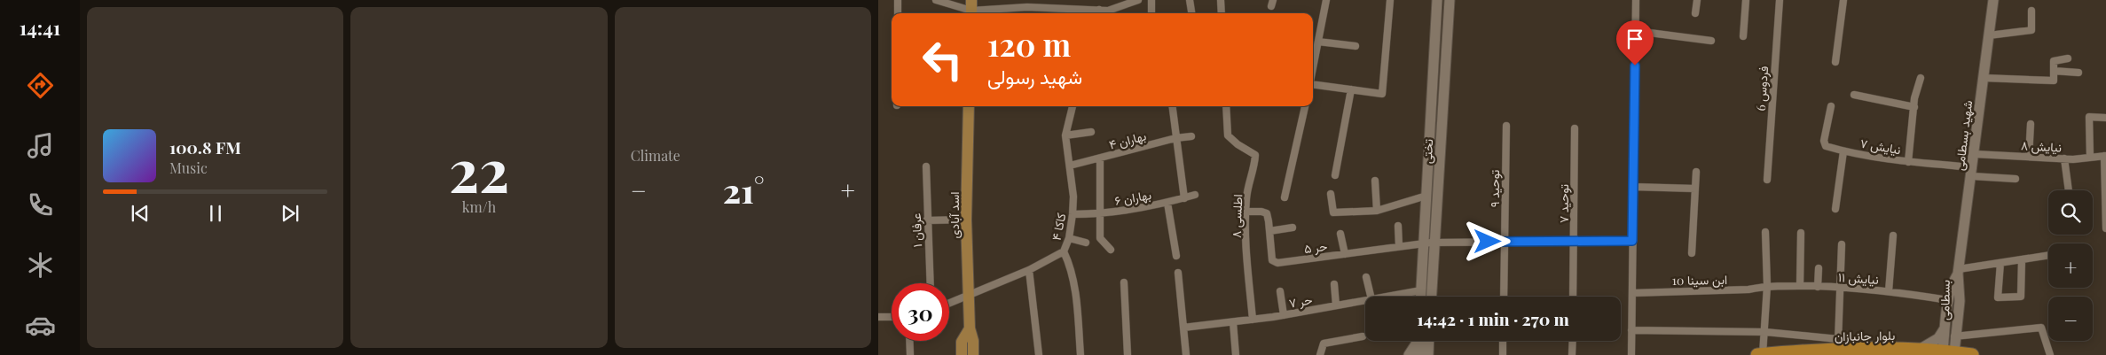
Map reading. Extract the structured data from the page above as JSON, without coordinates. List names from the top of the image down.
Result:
{
  "streets": {
    "highway": ["بلوار جانبازان"],
    "main road": [
      "شهید بسطامی",
      "تختی",
      "اسد آبادی",
      "بسطامی"
    ],
    "street": [
      "فردوس 6",
      "بهاران ۴",
      "نیایش ۷",
      "نیایش ۸",
      "توحید ۹",
      "بهاران ۶",
      "توحید ۷",
      "اطلسی ۸",
      "کاکا ۴",
      "عرفان ۱",
      "حر ۵",
      "نیایش ۱۱",
      "ابن سینا 10",
      "حر ۷"
    ]
  },
  "crossings": [
    ["شهید بسطامی", "نیایش ۷"],
    ["شهید بسطامی", "نیایش ۸"],
    ["شهید بسطامی", "بسطامی"],
    ["بهاران ۴", "کاکا ۴"],
    ["تختی", "حر ۵"],
    ["تختی", "حر ۷"],
    ["توحید ۹", "حر ۵"],
    ["بهاران ۶", "کاکا ۴"],
    ["توحید ۷", "حر ۵"],
    ["اسد آبادی", "کاکا ۴"],
    ["اطلسی ۸", "حر ۵"],
    ["اطلسی ۸", "حر ۷"],
    ["نیایش ۱۱", "ابن سینا 10"],
    ["نیایش ۱۱", "بسطامی"],
    ["بسطامی", "بلوار جانبازان"]
  ],
  "page": {
    "tabs": "14:41",
    "tile": [
      ["22", "km/h"],
      "Climate"
    ],
    "turn": ["120 m", "شهید رسولی"],
    "song": ["100.8 FM", "Music"],
    "heat": ["−", "21°", "+"],
    "map_buttons": ["+", "−"],
    "limit": "30",
    "trip": "14:42 · 1 min · 270 m"
  }
}
